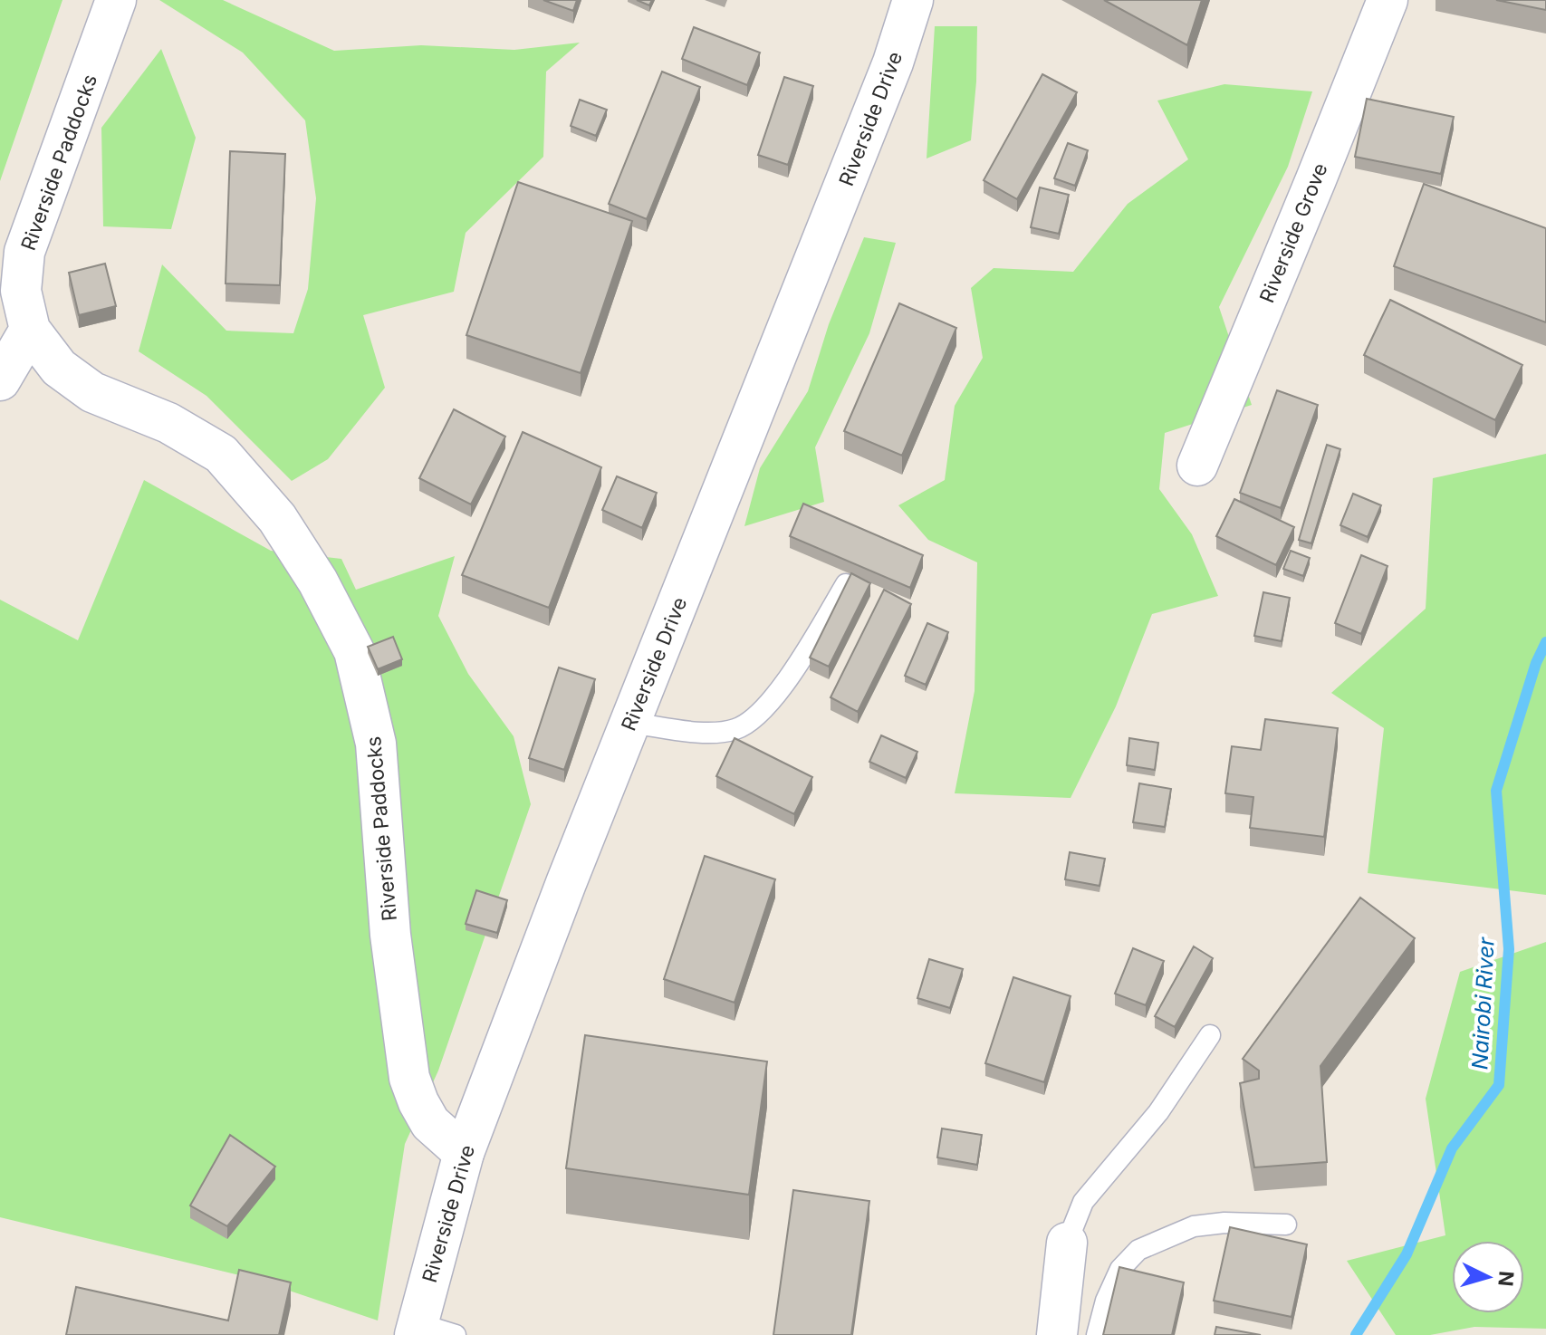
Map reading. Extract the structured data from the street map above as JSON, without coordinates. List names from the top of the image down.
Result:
{
  "streets": {
    "street": ["Riverside Drive", "Riverside Paddocks", "Riverside Grove"]
  },
  "crossings": [
    ["Riverside Drive", "Riverside Paddocks"]
  ],
  "water": ["Nairobi River"],
  "north": "right"
}
